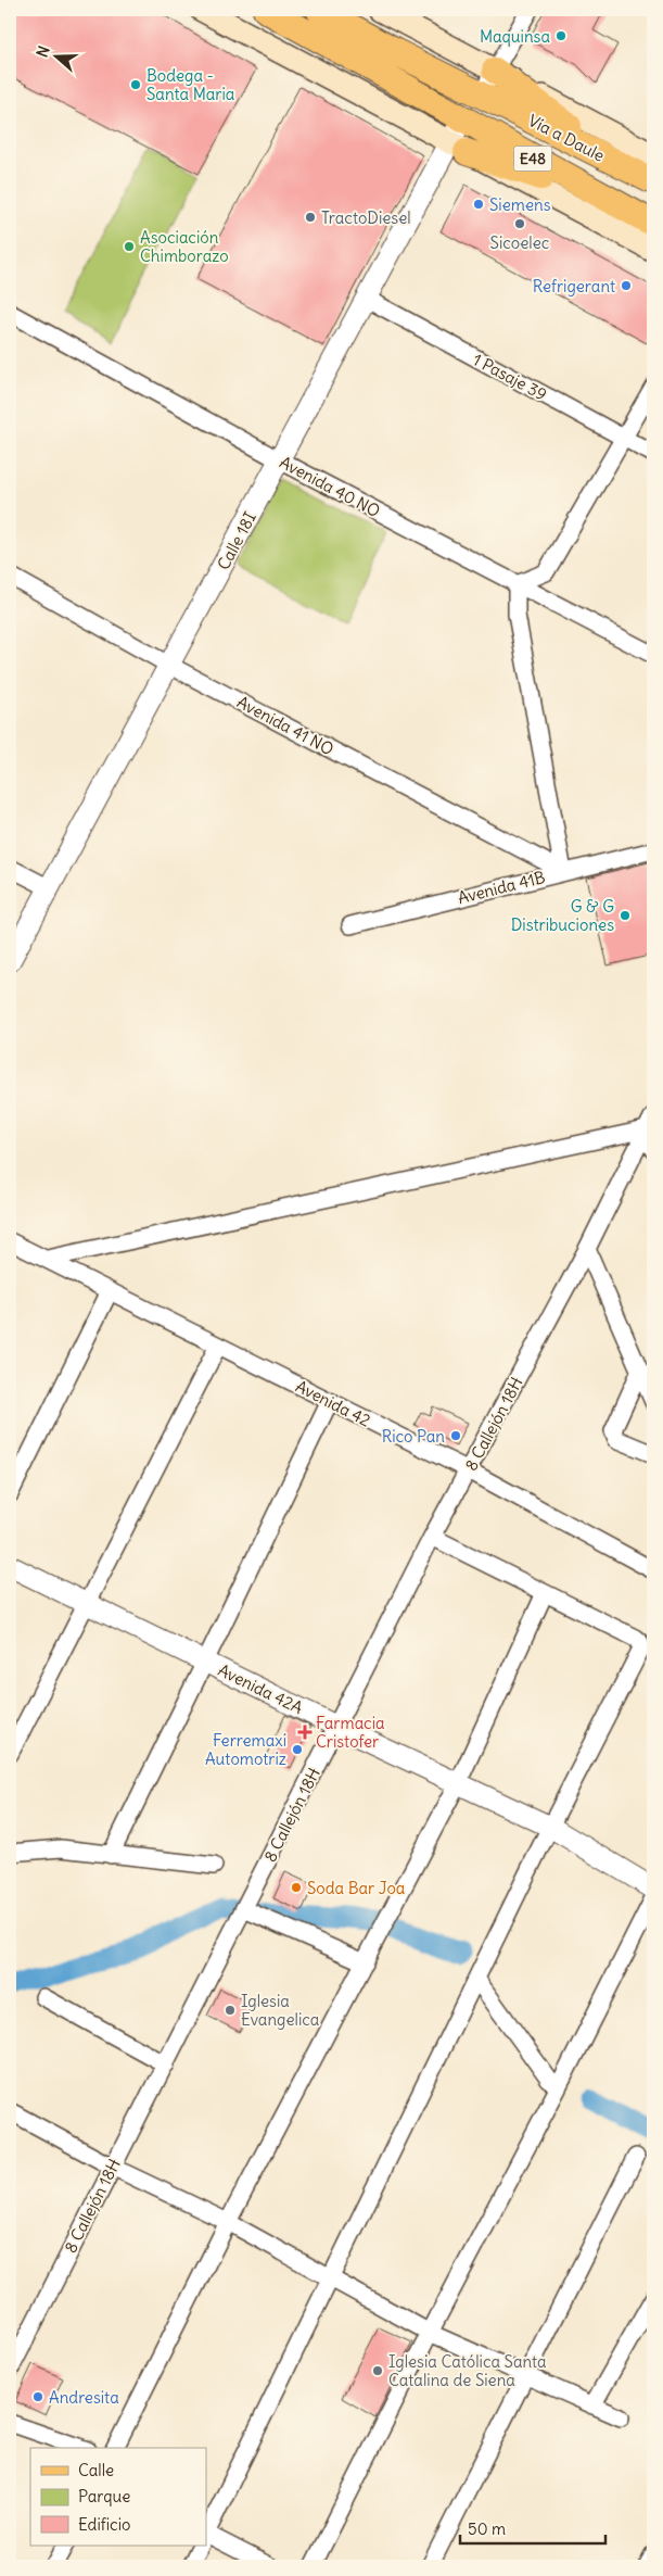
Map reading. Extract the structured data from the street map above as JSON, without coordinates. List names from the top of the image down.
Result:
{
  "streets": {
    "main road": ["Vía a Daule", "E48"],
    "street": [
      "1 Pasaje 39",
      "Avenida 40 NO",
      "Calle 18I",
      "Avenida 41 NO",
      "Avenida 41B",
      "Avenida 42",
      "8 Callejón 18H",
      "Avenida 42A"
    ]
  },
  "crossings": [
    ["Vía a Daule", "E48"],
    ["Vía a Daule", "Calle 18I"],
    ["E48", "Calle 18I"],
    ["1 Pasaje 39", "Calle 18I"],
    ["Avenida 40 NO", "Calle 18I"],
    ["Calle 18I", "Avenida 41 NO"],
    ["Avenida 41 NO", "Avenida 41B"],
    ["Avenida 42", "8 Callejón 18H"],
    ["8 Callejón 18H", "Avenida 42A"]
  ],
  "places": {
    "other": [
      "Maquinsa",
      "Bodega - Santa Maria",
      "Siemens",
      "TractoDiesel",
      "Sicoelec",
      "Asociación Chimborazo",
      "Refrigerant",
      "G & G Distribuciones",
      "Rico Pan",
      "Ferremaxi Automotriz",
      "Soda Bar Joa",
      "Iglesia Evangelica",
      "Iglesia Católica Santa Catalina de Siena",
      "Andresita"
    ],
    "health": ["Farmacia Cristofer"]
  },
  "legend": ["Calle", "Parque", "Edificio"],
  "scale_bar": "50 m",
  "north": "left"
}
